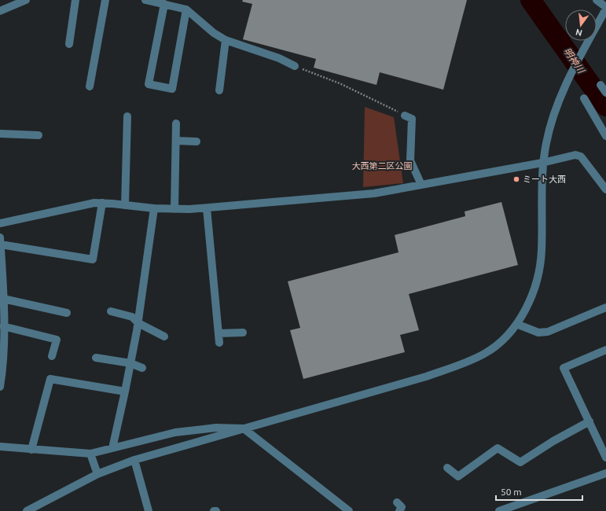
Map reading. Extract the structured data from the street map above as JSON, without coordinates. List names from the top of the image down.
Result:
{
  "water": ["明神川"],
  "parks": ["大西第二区公園"],
  "places": ["ミート大西"],
  "scale_bar": "50 m",
  "north": "bottom"
}
